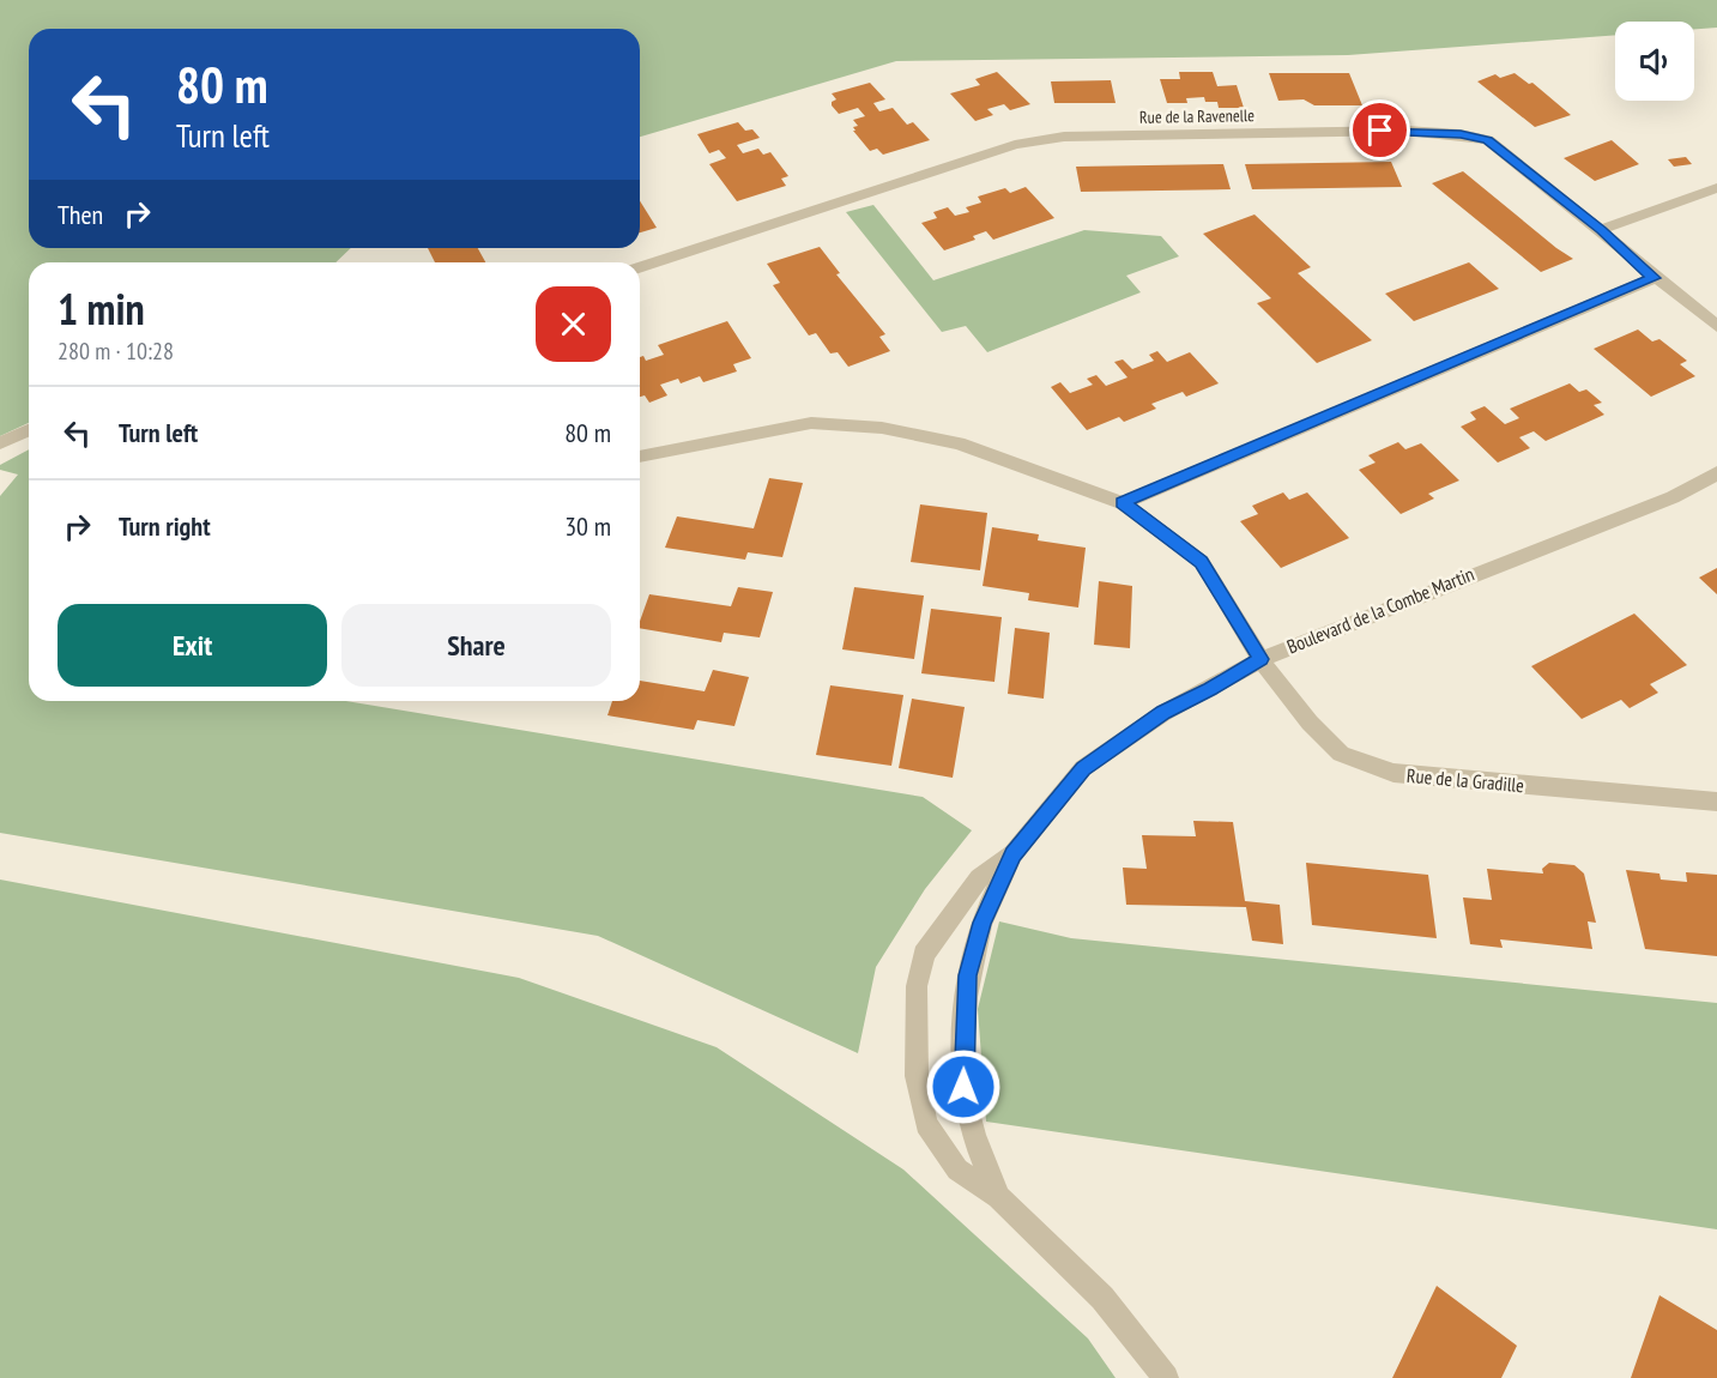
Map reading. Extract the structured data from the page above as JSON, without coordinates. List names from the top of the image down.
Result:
{
  "streets": {
    "street": ["Rue de la Ravenelle", "Boulevard de la Combe Martin", "Rue de la Gradille"]
  },
  "crossings": [
    ["Boulevard de la Combe Martin", "Rue de la Gradille"]
  ],
  "page": {
    "turn": ["80 m", "Turn left"],
    "then": "Then",
    "heading": ["1 min", "280 m · 10:28"],
    "list": [
      {
        "name": "Turn left",
        "value": "80 m"
      },
      {
        "name": "Turn right",
        "value": "30 m"
      }
    ],
    "buttons": ["Exit", "Share"]
  }
}
